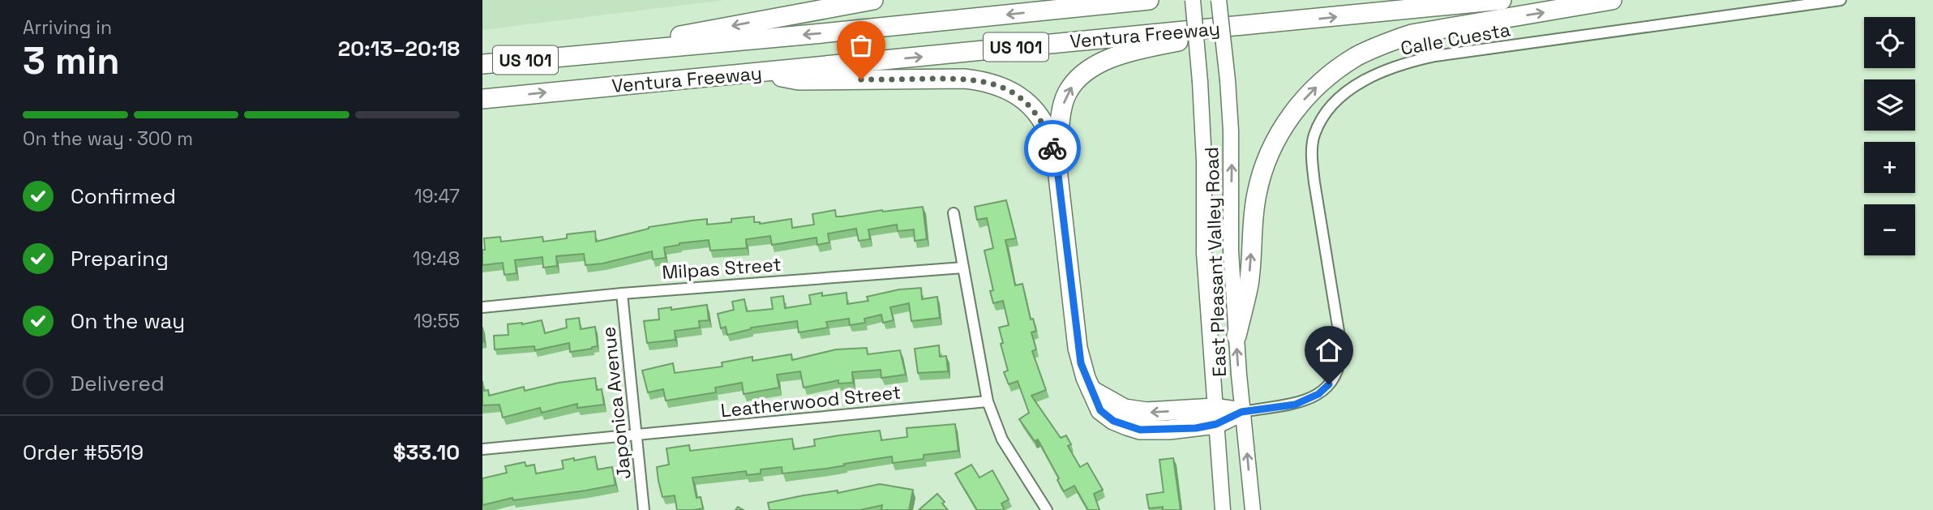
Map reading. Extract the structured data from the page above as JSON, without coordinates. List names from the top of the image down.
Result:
{
  "streets": {
    "highway": ["Ventura Freeway", "US 101"],
    "main road": ["East Pleasant Valley Road"],
    "street": [
      "Calle Cuesta",
      "Milpas Street",
      "Leatherwood Street",
      "Japonica Avenue"
    ]
  },
  "crossings": [
    ["Calle Cuesta", "East Pleasant Valley Road"],
    ["Milpas Street", "Japonica Avenue"],
    ["Leatherwood Street", "Japonica Avenue"]
  ],
  "page": {
    "heading": ["3 min", "Arriving in", "20:13–20:18"],
    "panel": ["Order #5519", "$33.10"],
    "map_buttons": ["+", "−"],
    "bar": "On the way · 300 m",
    "list": [
      ["Confirmed", "19:47"],
      ["Preparing", "19:48"],
      ["On the way", "19:55"],
      "Delivered"
    ]
  }
}
